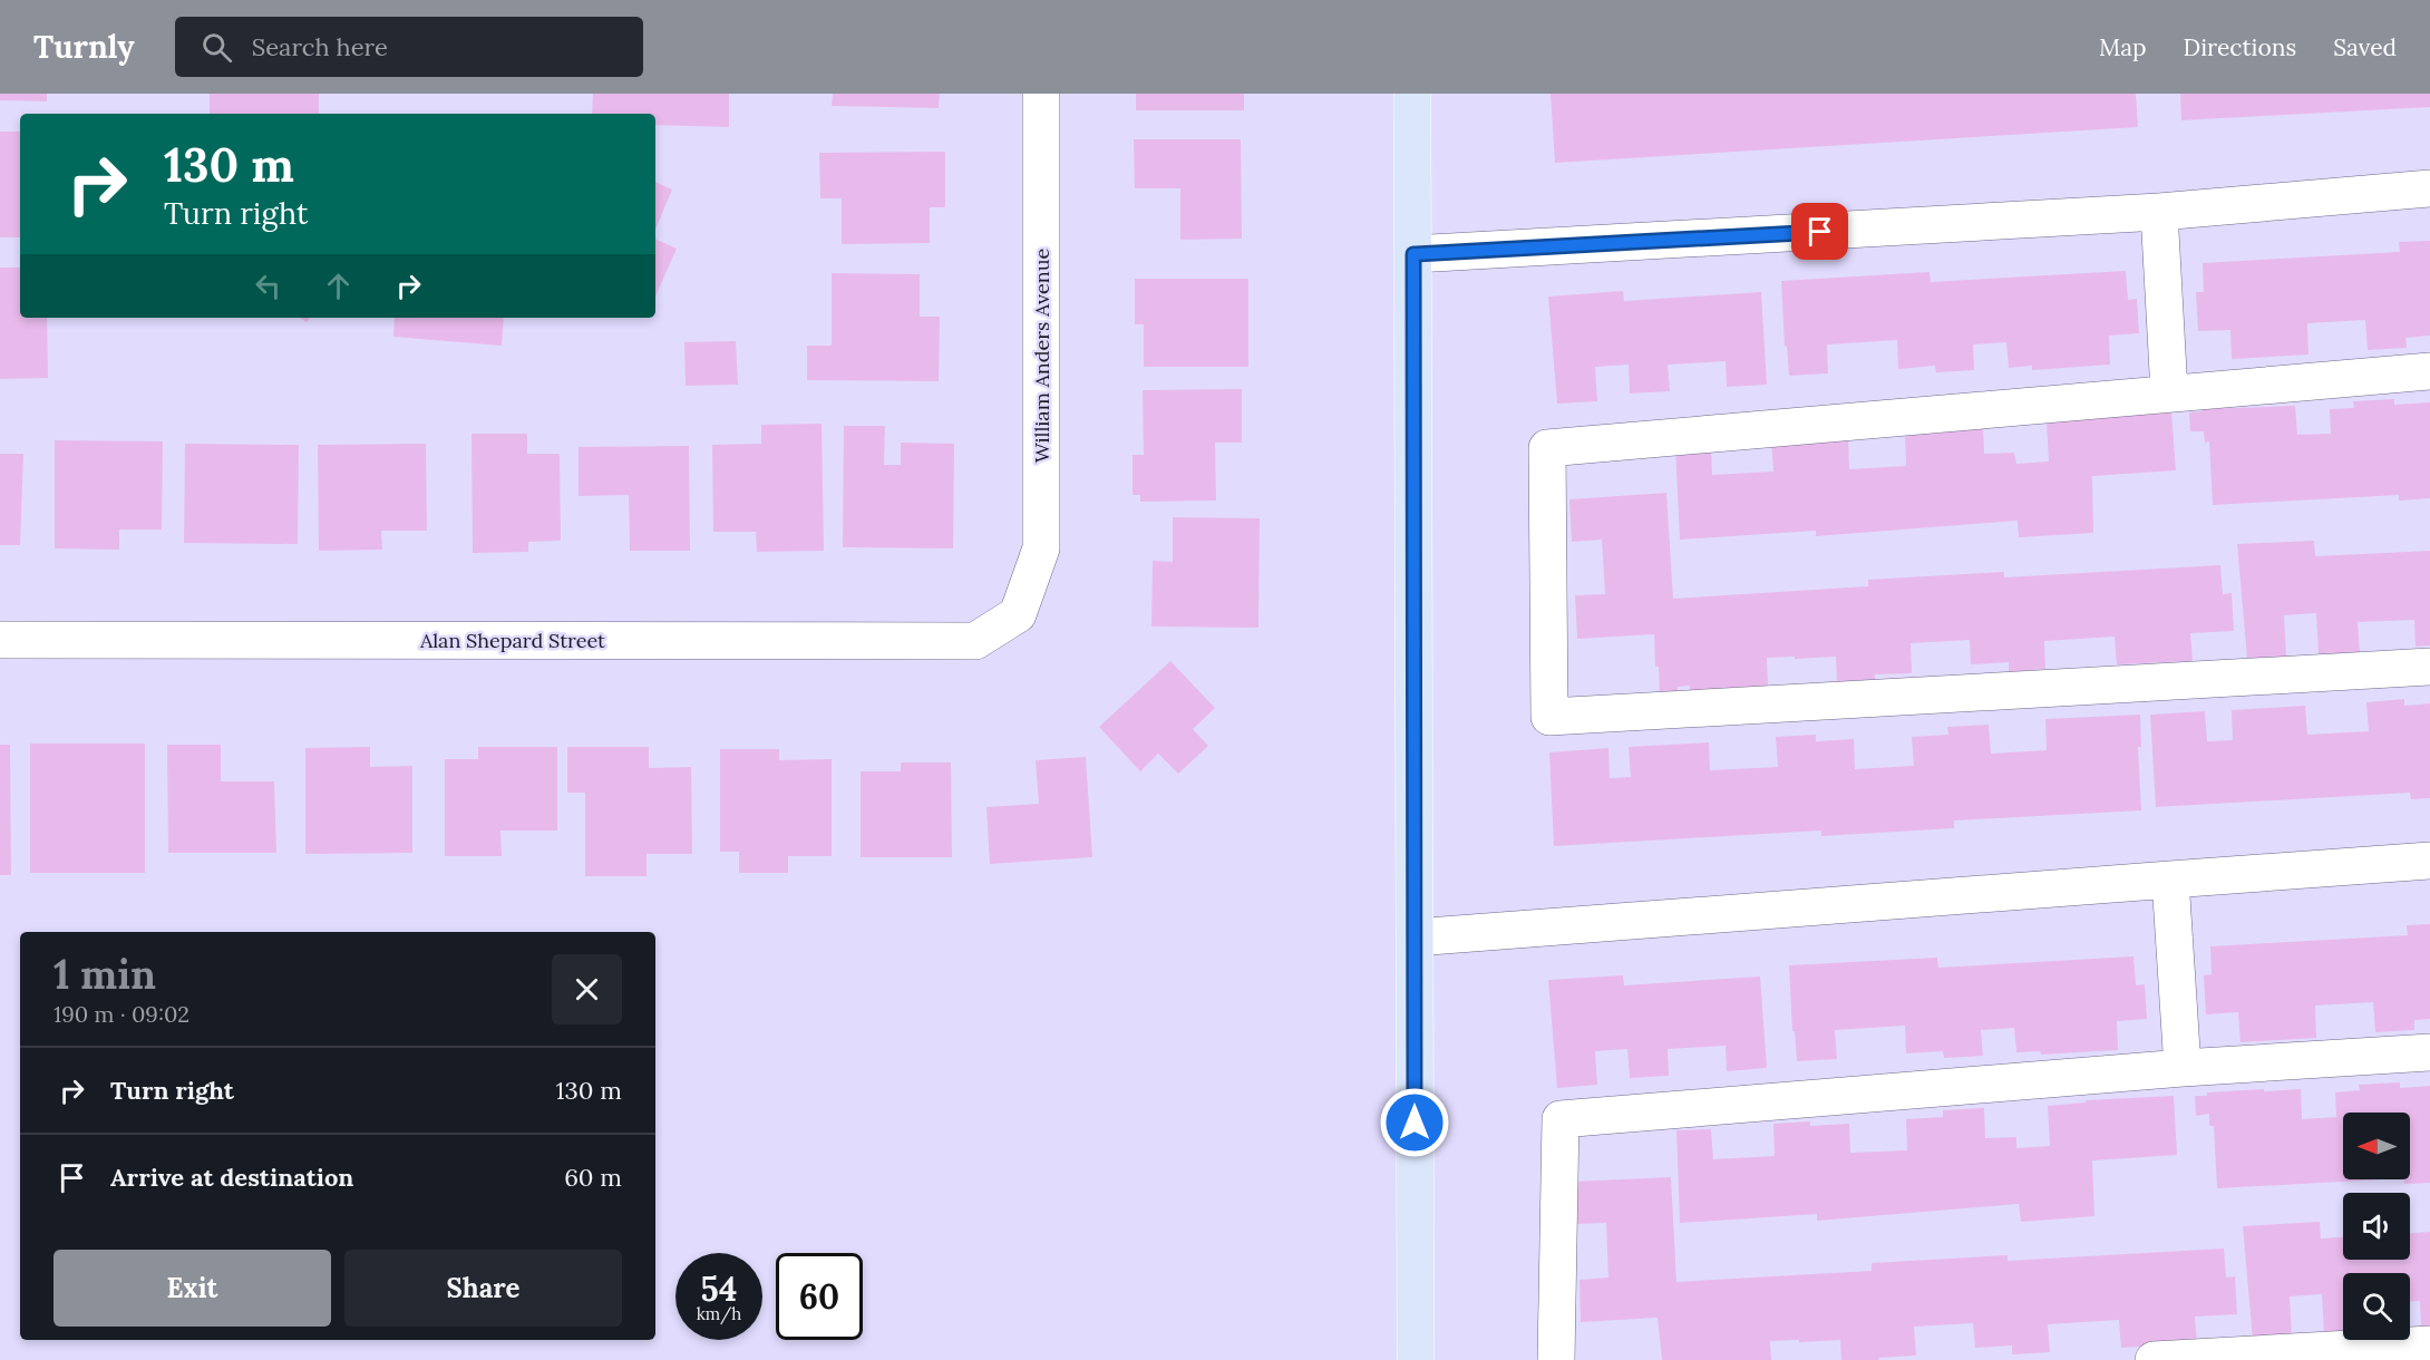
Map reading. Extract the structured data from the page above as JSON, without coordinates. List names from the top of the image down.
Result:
{
  "streets": {
    "street": ["William Anders Avenue", "Alan Shepard Street"]
  },
  "crossings": [
    ["William Anders Avenue", "Alan Shepard Street"]
  ],
  "north": "left",
  "page": {
    "header": "Turnly",
    "search": "Search here",
    "nav": ["Map", "Directions", "Saved"],
    "turn": ["130 m", "Turn right"],
    "heading": ["1 min", "190 m · 09:02"],
    "list": [
      {
        "name": "Turn right",
        "value": "130 m"
      },
      {
        "name": "Arrive at destination",
        "value": "60 m"
      }
    ],
    "buttons": ["Exit", "Share"],
    "speed": "54 km/h",
    "limit": "60"
  }
}
